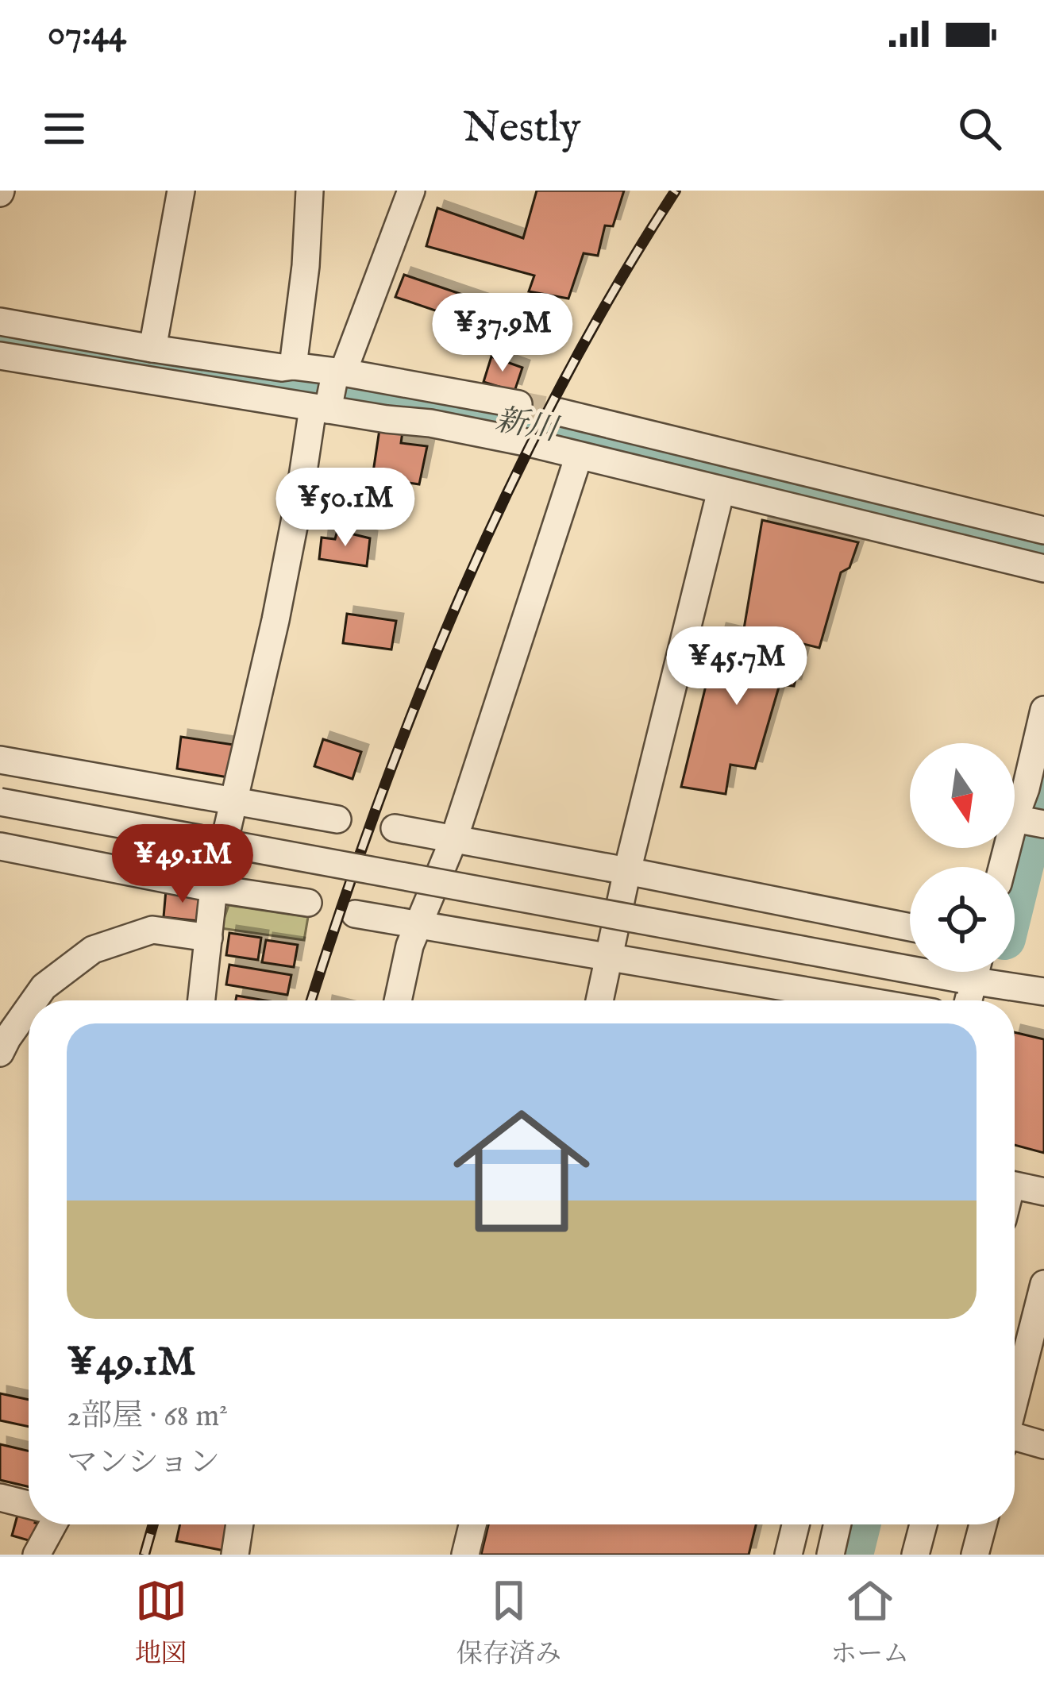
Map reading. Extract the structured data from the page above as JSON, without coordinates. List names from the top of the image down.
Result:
{
  "water": ["新川"],
  "north": "bottom",
  "page": {
    "status": "07:44",
    "header": "Nestly",
    "price": [
      "¥37.9M",
      "¥50.1M",
      "¥45.7M",
      "¥49.1M"
    ],
    "list": [
      {
        "name": "¥49.1M",
        "note": "2部屋 · 68 m² · マンション"
      }
    ],
    "tabs": ["地図", "保存済み", "ホーム"]
  }
}
